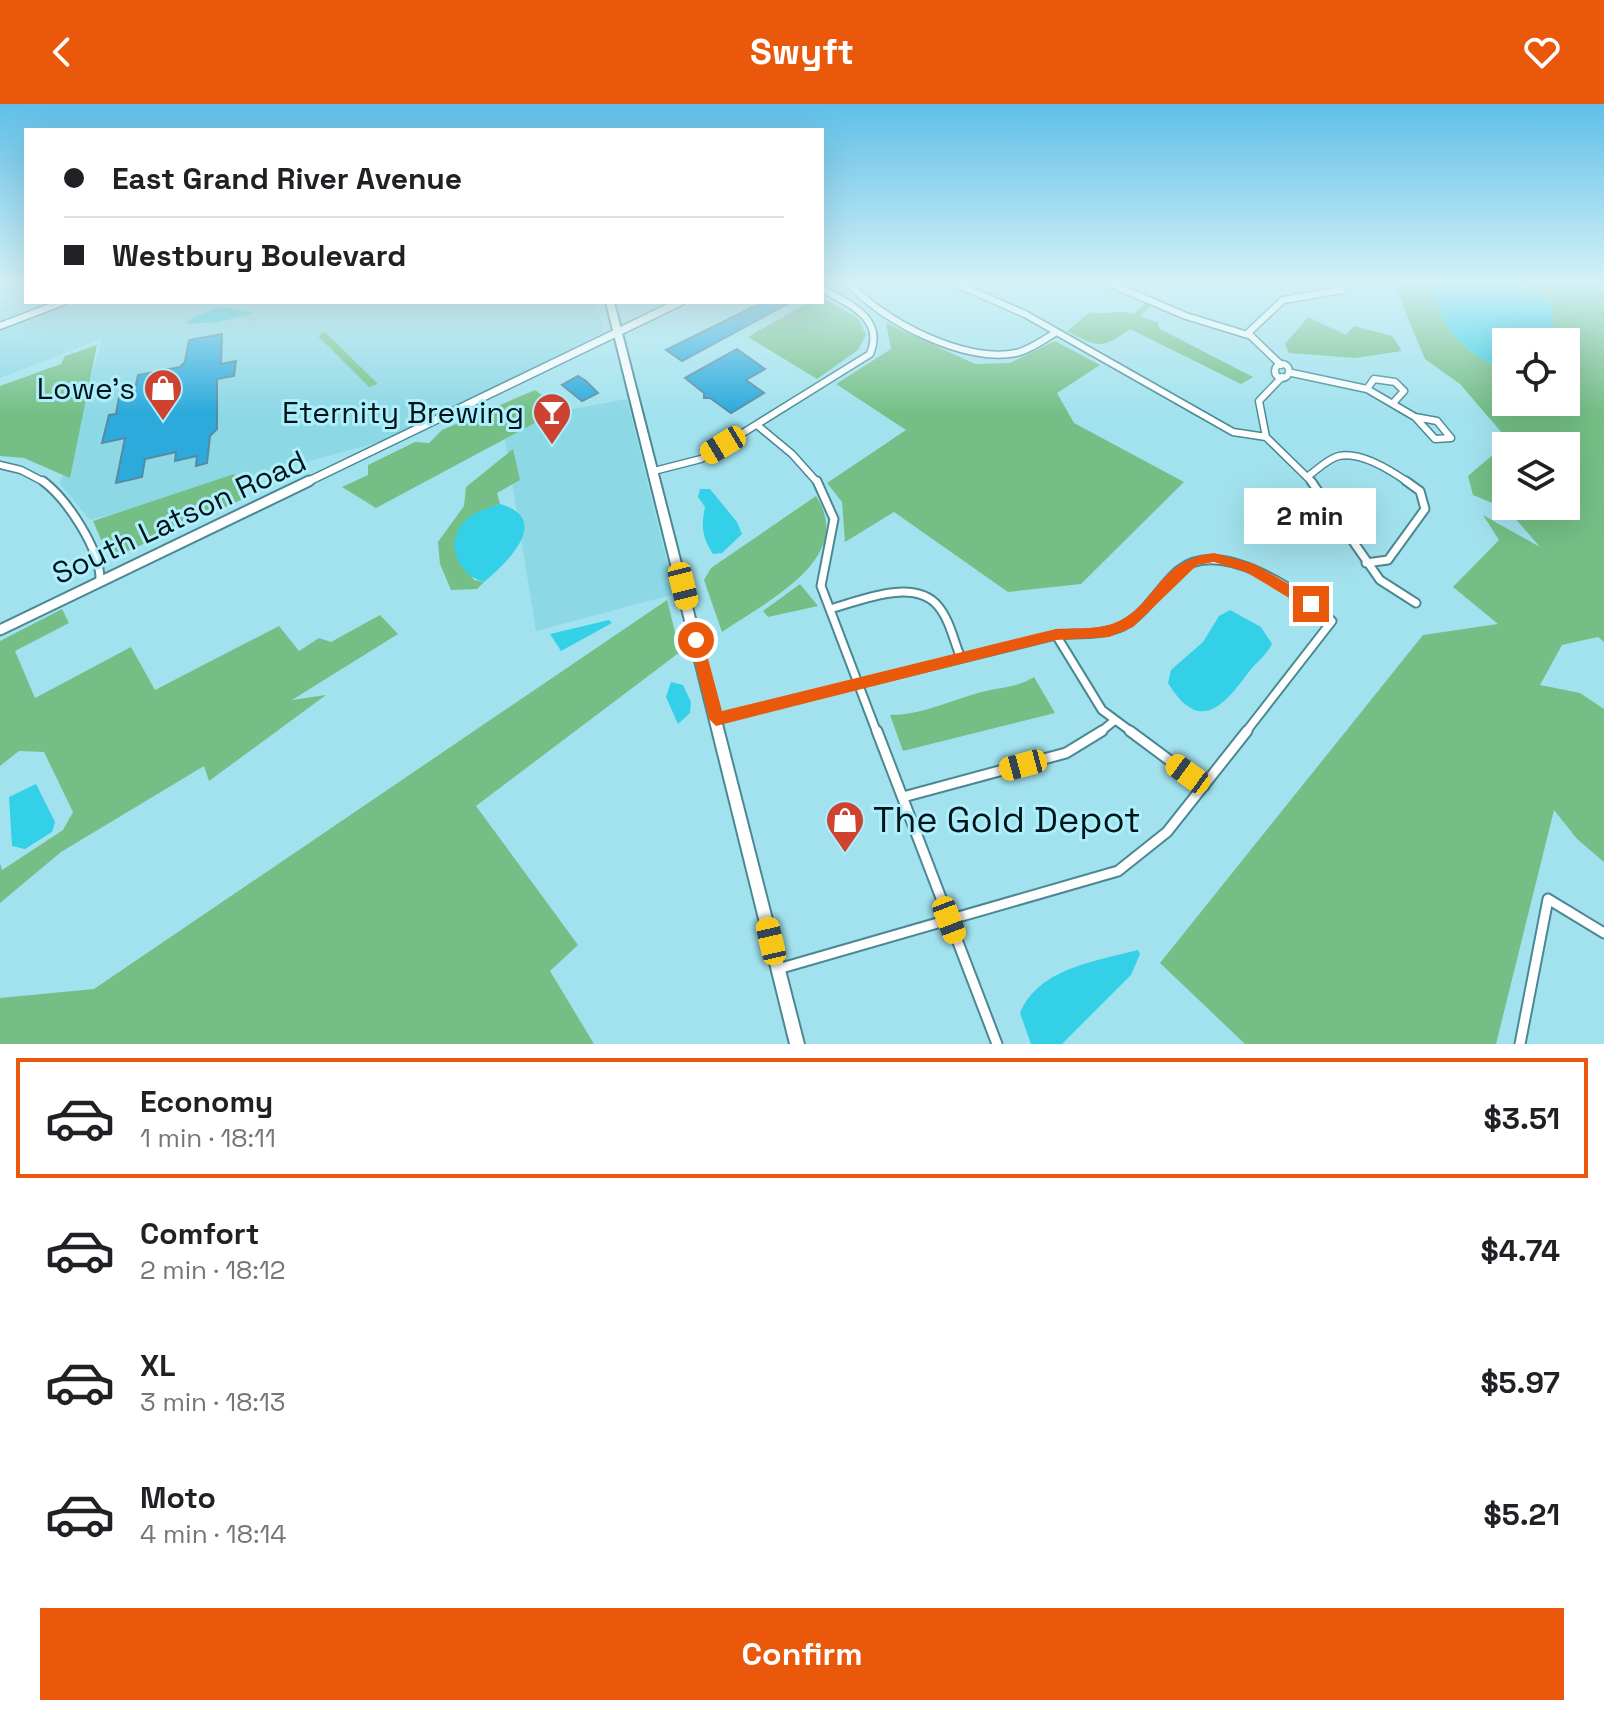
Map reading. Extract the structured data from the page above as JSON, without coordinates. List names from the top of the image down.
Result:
{
  "streets": {
    "main road": ["South Latson Road"]
  },
  "places": {
    "shop": ["Lowe's", "The Gold Depot"],
    "bar": ["Eternity Brewing"]
  },
  "page": {
    "header": "Swyft",
    "banner": ["East Grand River Avenue", "Westbury Boulevard"],
    "bubble": "2 min",
    "list": [
      {
        "name": "Economy",
        "note": "1 min · 18:11",
        "value": "$3.51"
      },
      {
        "name": "Comfort",
        "note": "2 min · 18:12",
        "value": "$4.74"
      },
      {
        "name": "XL",
        "note": "3 min · 18:13",
        "value": "$5.97"
      },
      {
        "name": "Moto",
        "note": "4 min · 18:14",
        "value": "$5.21"
      }
    ],
    "buttons": "Confirm"
  }
}
